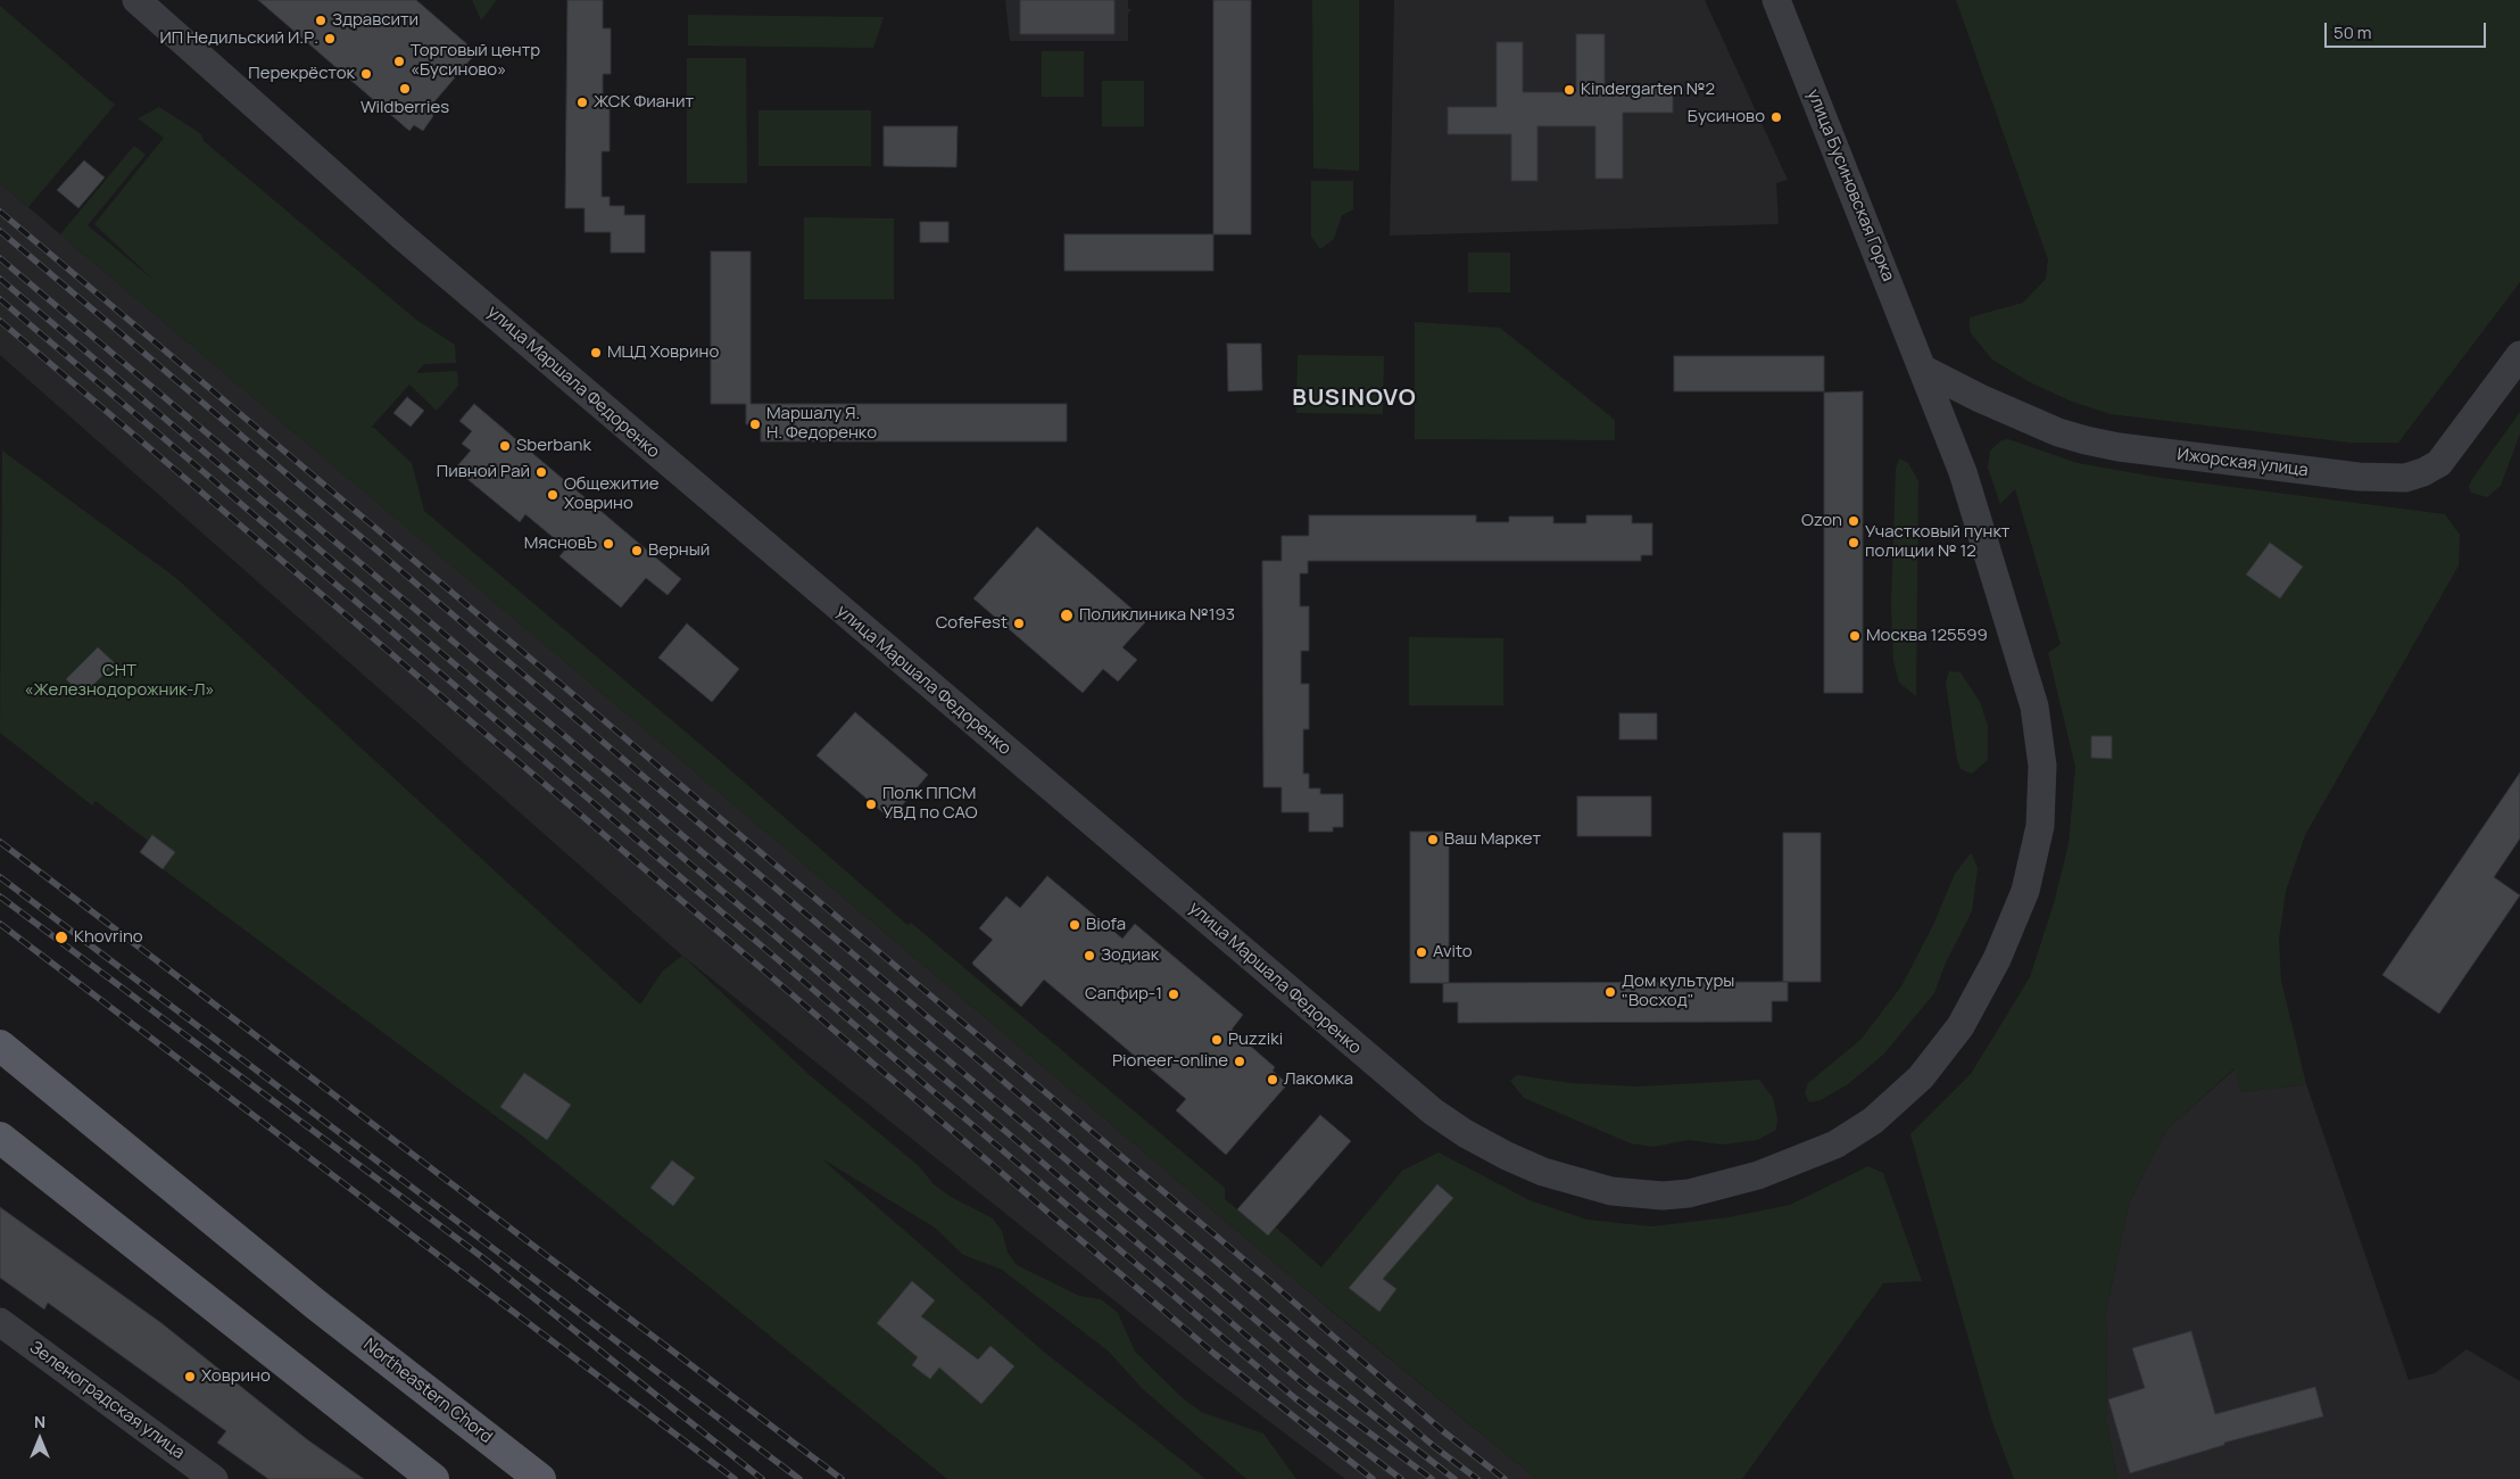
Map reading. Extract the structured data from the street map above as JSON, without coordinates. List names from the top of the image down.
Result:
{
  "streets": {
    "main road": ["Northeastern Chord"],
    "street": [
      "улица Бусиновская Горка",
      "улица Маршала Федоренко",
      "Ижорская улица",
      "Зеленоградская улица"
    ]
  },
  "crossings": [
    ["улица Бусиновская Горка", "улица Маршала Федоренко"],
    ["улица Бусиновская Горка", "Ижорская улица"],
    ["улица Маршала Федоренко", "Ижорская улица"]
  ],
  "districts": ["BUSINOVO"],
  "parks": ["СНТ «Железнодорожник-Л»"],
  "places": [
    "Здравсити",
    "ИП Недильский И.Р.",
    "Торговый центр «Бусиново»",
    "Перекрёсток",
    "Wildberries",
    "Kindergarten №2",
    "ЖСК Фианит",
    "Бусиново",
    "МЦД Ховрино",
    "Маршалу Я. Н. Федоренко",
    "Sberbank",
    "Пивной Рай",
    "Общежитие Ховрино",
    "Ozon",
    "Участковый пункт полиции № 12",
    "МясновЪ",
    "Верный",
    "Поликлиника №193",
    "CofeFest",
    "Москва 125599",
    "Полк ППСМ УВД по САО",
    "Ваш Маркет",
    "Biofa",
    "Khovrino",
    "Avito",
    "Зодиак",
    "Дом культуры \"Восход\"",
    "Сапфир-1",
    "Puzziki",
    "Pioneer-online",
    "Лакомка",
    "Ховрино"
  ],
  "scale_bar": "50 m",
  "north": "top"
}
